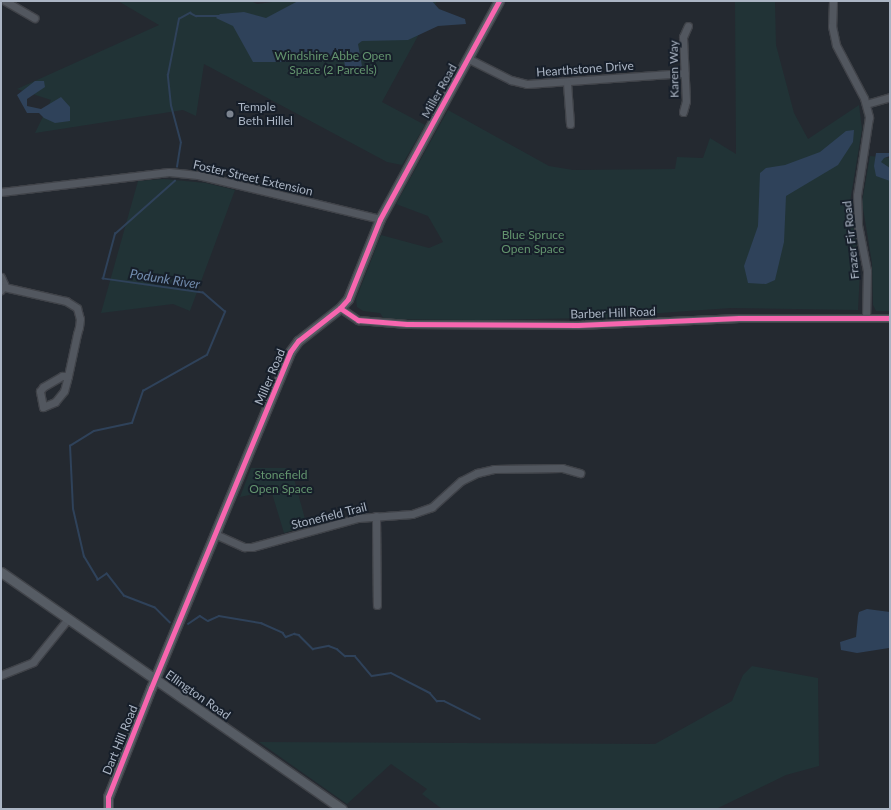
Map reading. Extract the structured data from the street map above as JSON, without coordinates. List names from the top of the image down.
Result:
{
  "streets": {
    "street": [
      "Hearthstone Drive",
      "Karen Way",
      "Miller Road",
      "Foster Street Extension",
      "Frazer Fir Road",
      "Barber Hill Road",
      "Stonefield Trail",
      "Ellington Road",
      "Dart Hill Road"
    ]
  },
  "crossings": [
    ["Hearthstone Drive", "Karen Way"],
    ["Hearthstone Drive", "Miller Road"],
    ["Miller Road", "Foster Street Extension"],
    ["Miller Road", "Barber Hill Road"],
    ["Miller Road", "Stonefield Trail"],
    ["Miller Road", "Ellington Road"],
    ["Miller Road", "Dart Hill Road"],
    ["Frazer Fir Road", "Barber Hill Road"],
    ["Ellington Road", "Dart Hill Road"]
  ],
  "water": ["Podunk River"],
  "parks": ["Windshire Abbe Open Space (2 Parcels)", "Blue Spruce Open Space", "Stonefield Open Space"],
  "places": ["Temple Beth Hillel"]
}
